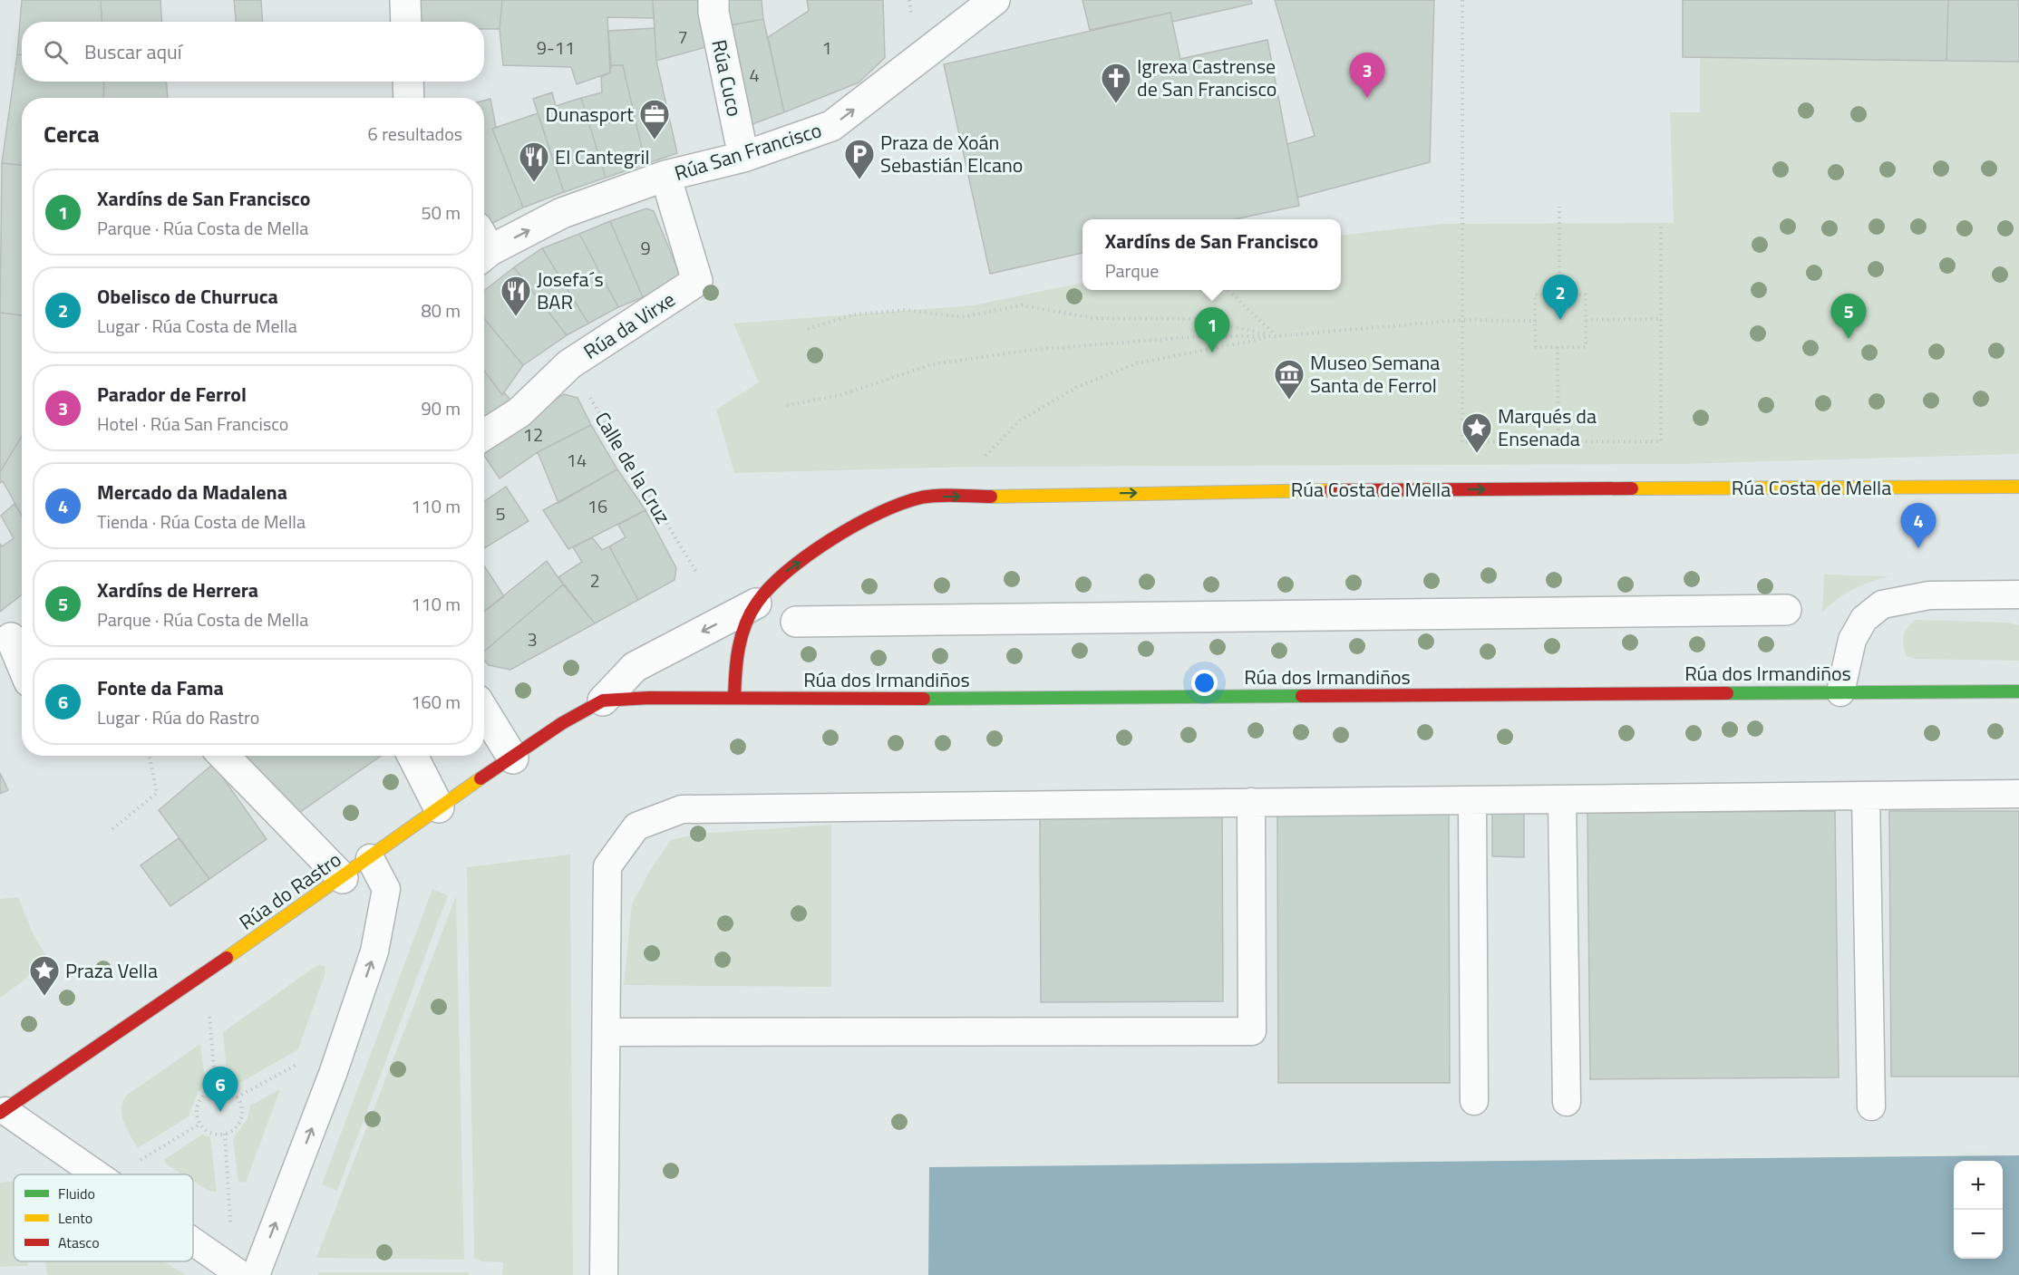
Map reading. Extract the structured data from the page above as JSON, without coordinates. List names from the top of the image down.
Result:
{
  "streets": {
    "main road": ["Rúa Costa de Mella", "Rúa dos Irmandiños", "Rúa do Rastro"],
    "street": ["Rúa Cuco", "Rúa San Francisco", "Rúa da Virxe"],
    "path": ["Calle de la Cruz"]
  },
  "crossings": [
    ["Rúa Cuco", "Rúa San Francisco"],
    ["Rúa San Francisco", "Rúa da Virxe"],
    ["Rúa da Virxe", "Calle de la Cruz"],
    ["Rúa Costa de Mella", "Rúa dos Irmandiños"],
    ["Rúa Costa de Mella", "Rúa do Rastro"],
    ["Rúa dos Irmandiños", "Rúa do Rastro"]
  ],
  "one_way": ["Rúa San Francisco"],
  "places": {
    "church": ["Igrexa Castrense de San Francisco"],
    "office": ["Dunasport"],
    "parking": ["Praza de Xoán Sebastián Elcano"],
    "restaurant": ["El Cantegril", "Josefa´s BAR"],
    "museum": ["Museo Semana Santa de Ferrol"],
    "place": ["Marqués da Ensenada", "Praza Vella"]
  },
  "house_numbers": [
    "7",
    "9-11",
    "1",
    "4",
    "9",
    "12",
    "14",
    "16",
    "5",
    "2",
    "3"
  ],
  "legend": ["Fluido", "Lento", "Atasco"],
  "page": {
    "search": "Buscar aquí",
    "pins": [
      "3",
      "2",
      "5",
      "1",
      "4",
      "6"
    ],
    "heading": ["Cerca", "6 resultados"],
    "list": [
      {
        "mark": "1",
        "name": "Xardíns de San Francisco",
        "note": "Parque · Rúa Costa de Mella",
        "value": "50 m"
      },
      {
        "mark": "2",
        "name": "Obelisco de Churruca",
        "note": "Lugar · Rúa Costa de Mella",
        "value": "80 m"
      },
      {
        "mark": "3",
        "name": "Parador de Ferrol",
        "note": "Hotel · Rúa San Francisco",
        "value": "90 m"
      },
      {
        "mark": "4",
        "name": "Mercado da Madalena",
        "note": "Tienda · Rúa Costa de Mella",
        "value": "110 m"
      },
      {
        "mark": "5",
        "name": "Xardíns de Herrera",
        "note": "Parque · Rúa Costa de Mella",
        "value": "110 m"
      },
      {
        "mark": "6",
        "name": "Fonte da Fama",
        "note": "Lugar · Rúa do Rastro",
        "value": "160 m"
      }
    ],
    "popup": ["Xardíns de San Francisco", "Parque"],
    "map_buttons": ["+", "−"]
  }
}
